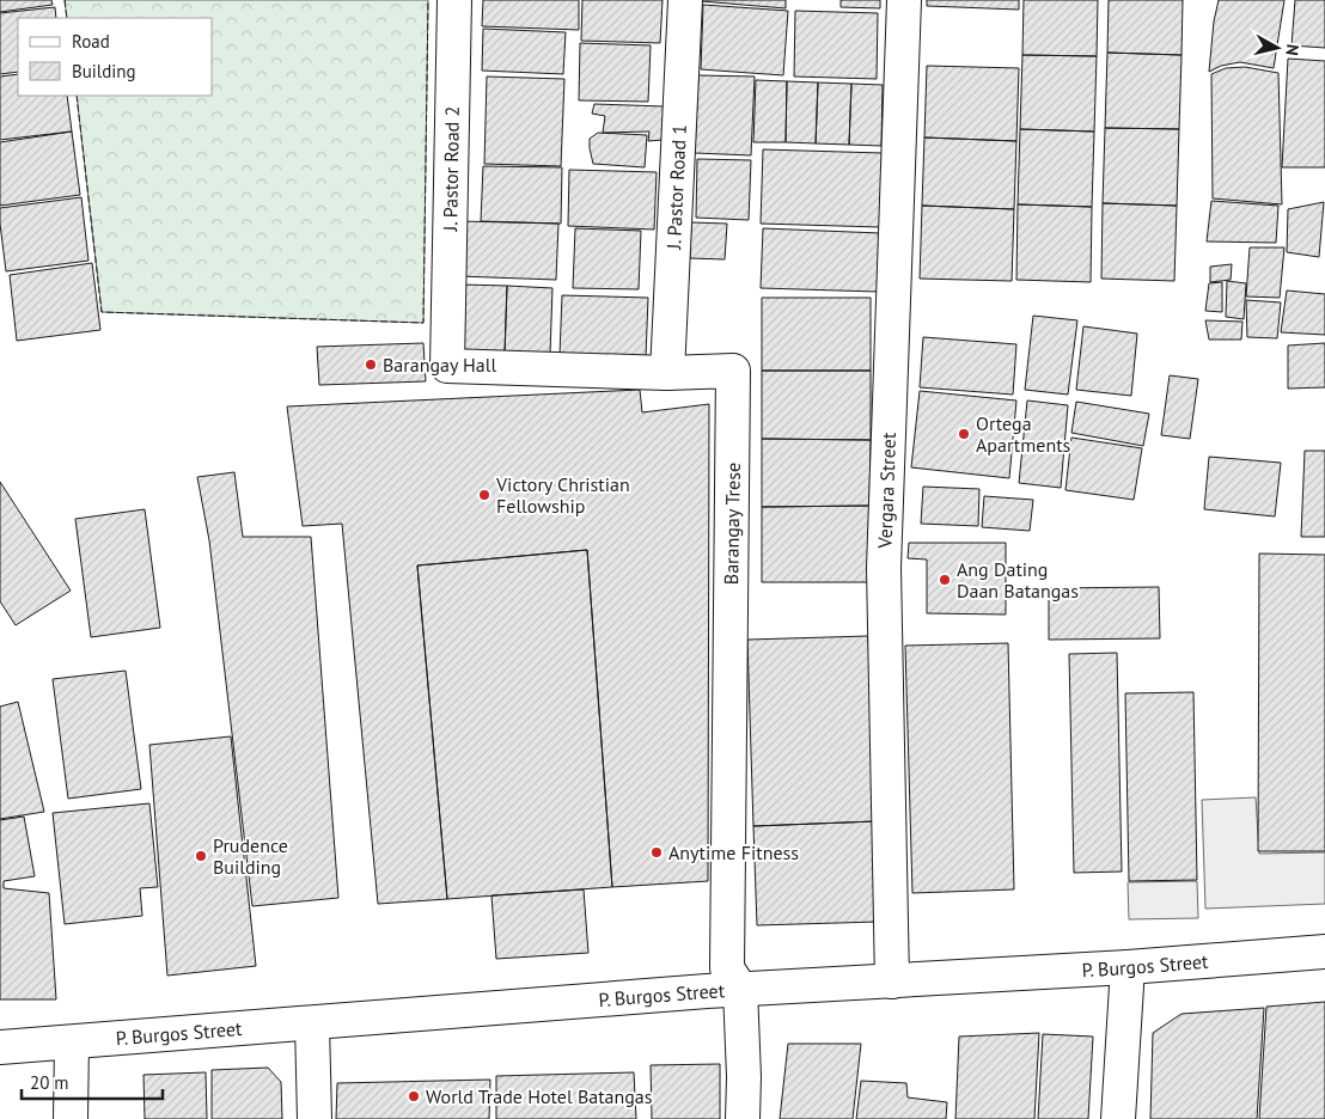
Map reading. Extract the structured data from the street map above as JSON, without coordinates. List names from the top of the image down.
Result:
{
  "streets": {
    "street": [
      "J. Pastor Road 2",
      "J. Pastor Road 1",
      "Vergara Street",
      "Barangay Trese",
      "P. Burgos Street"
    ]
  },
  "crossings": [
    ["J. Pastor Road 2", "Barangay Trese"],
    ["J. Pastor Road 1", "Barangay Trese"],
    ["Vergara Street", "P. Burgos Street"],
    ["Barangay Trese", "P. Burgos Street"]
  ],
  "places": [
    "Barangay Hall",
    "Ortega Apartments",
    "Victory Christian Fellowship",
    "Ang Dating Daan Batangas",
    "Anytime Fitness",
    "Prudence Building",
    "World Trade Hotel Batangas"
  ],
  "legend": ["Road", "Building"],
  "scale_bar": "20 m",
  "north": "right"
}
